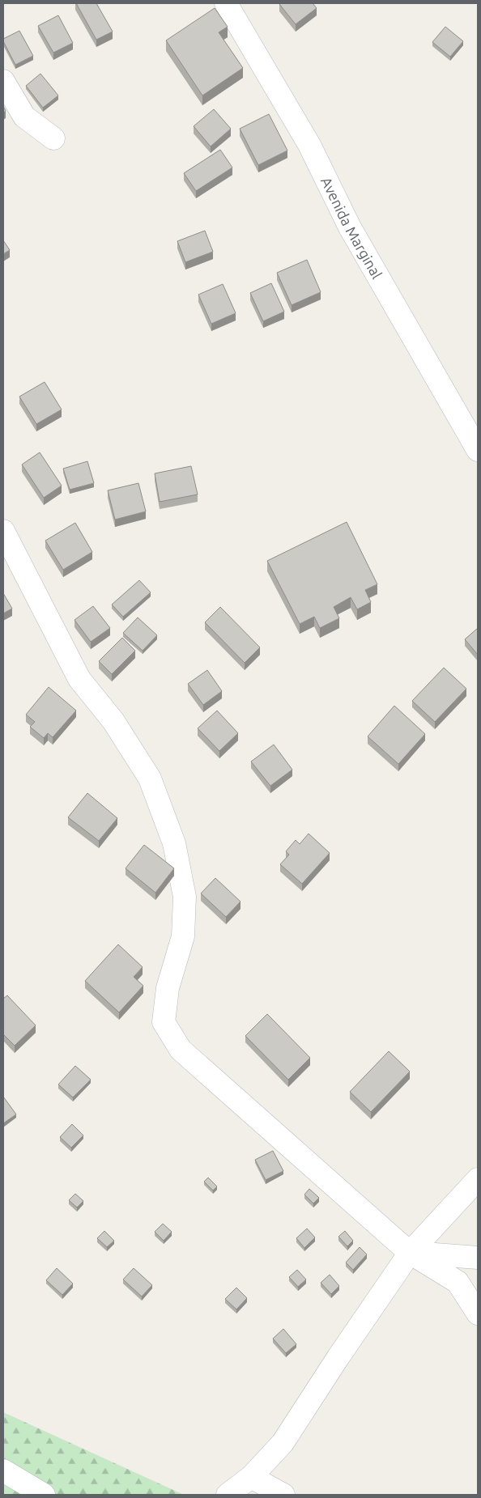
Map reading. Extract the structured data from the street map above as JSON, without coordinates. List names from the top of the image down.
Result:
{
  "streets": {
    "street": ["Avenida Marginal"]
  }
}
